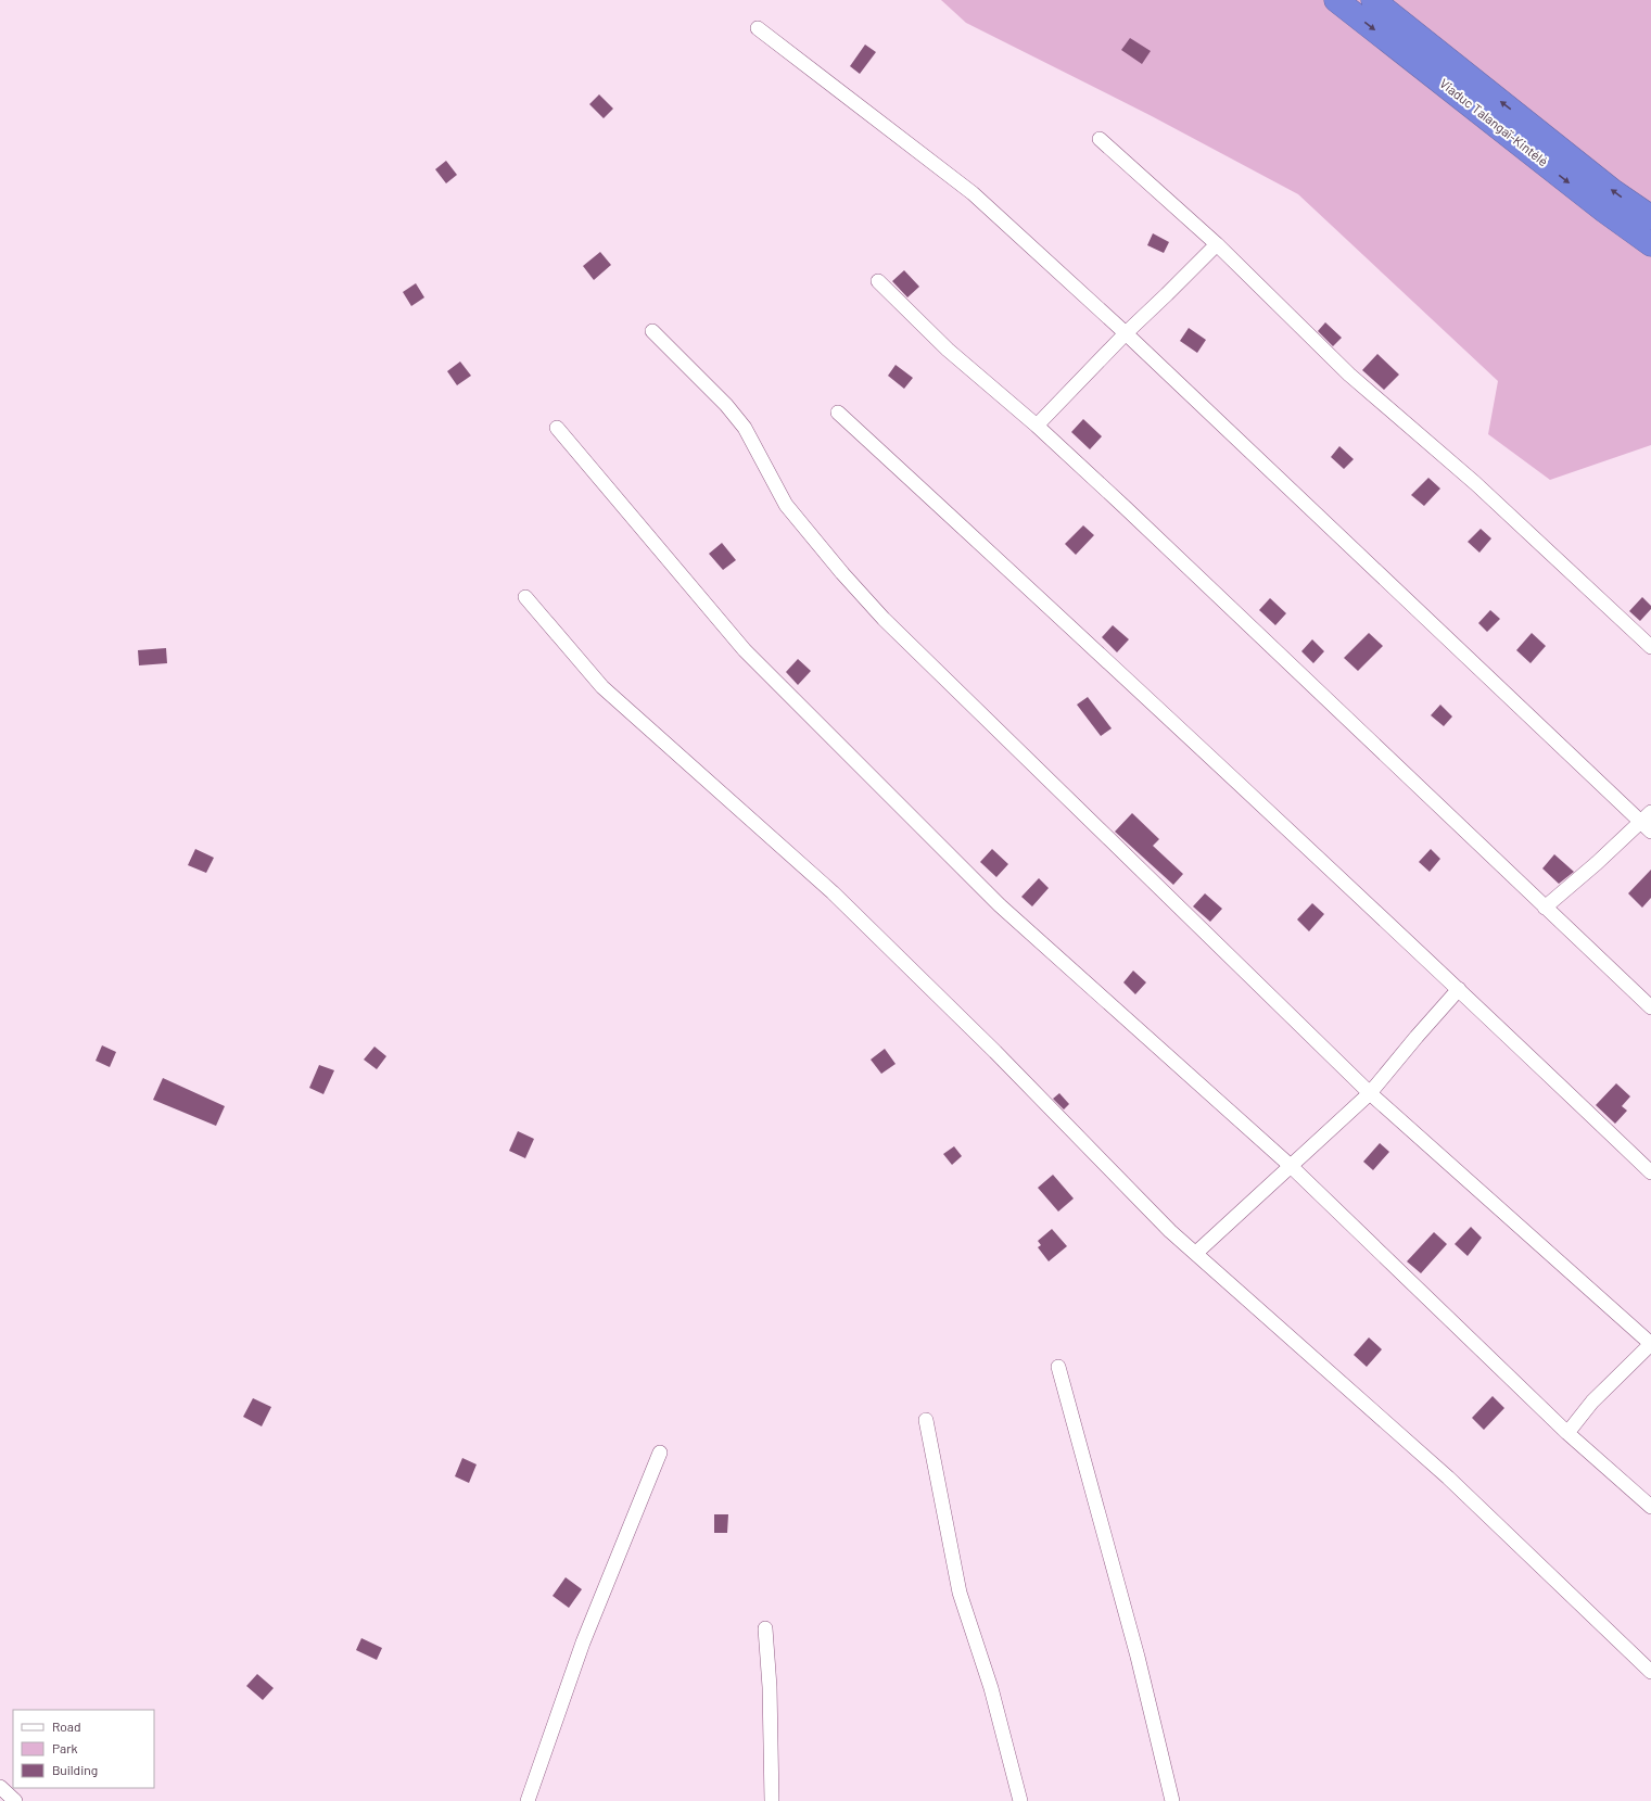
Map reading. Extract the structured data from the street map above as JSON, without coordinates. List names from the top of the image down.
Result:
{
  "streets": {
    "highway": ["Viaduc Talangaï-Kintélé"]
  },
  "legend": ["Road", "Park", "Building"]
}
